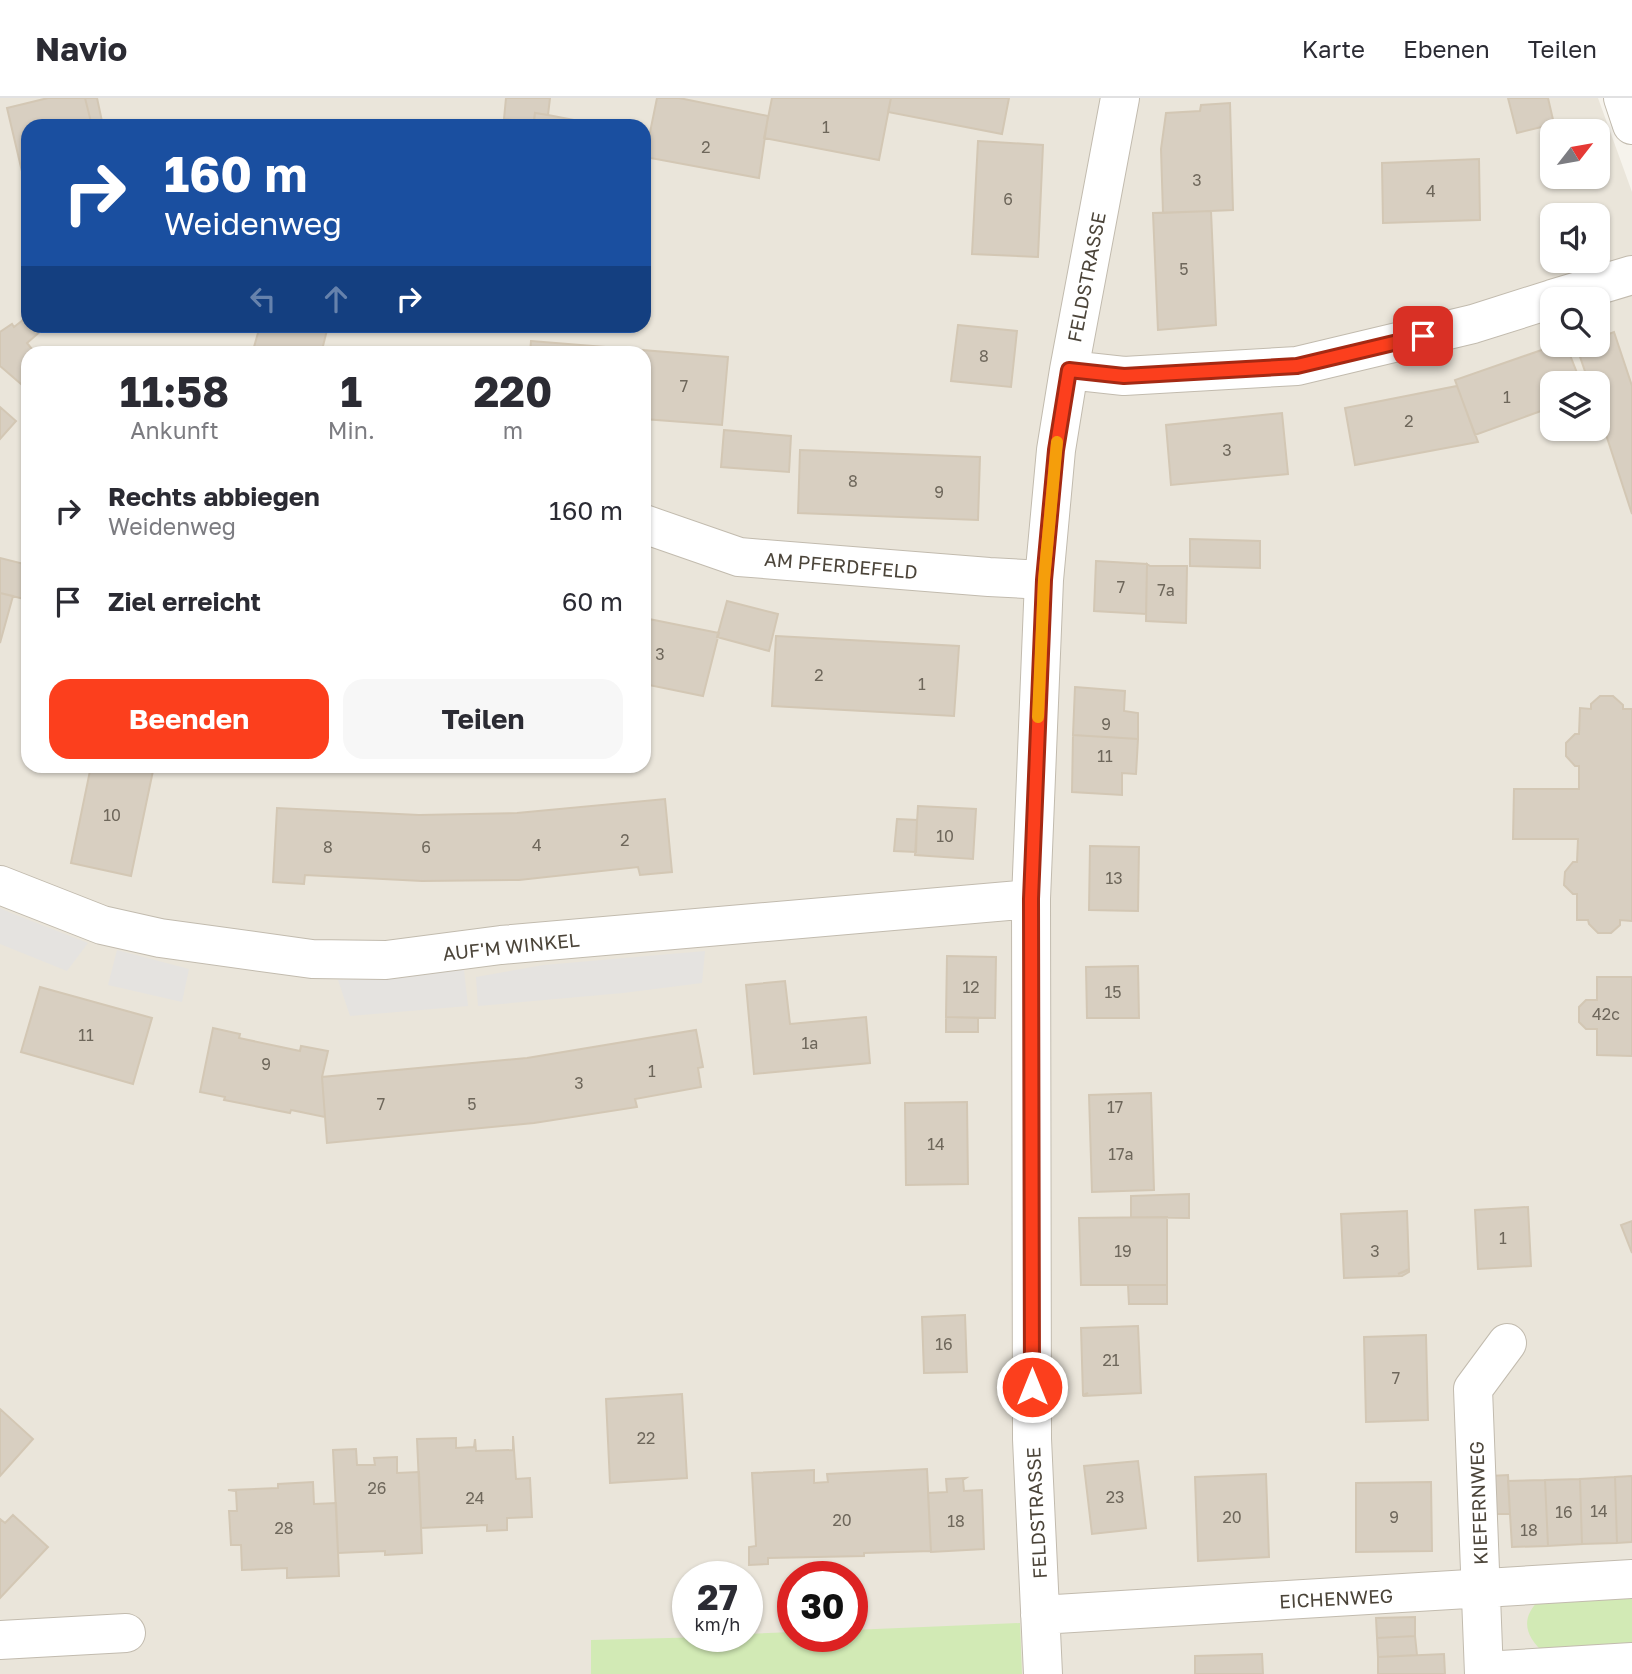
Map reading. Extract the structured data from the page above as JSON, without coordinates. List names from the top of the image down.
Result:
{
  "streets": {
    "street": [
      "FELDSTRASSE",
      "AM PFERDEFELD",
      "AUF'M WINKEL",
      "KIEFERNWEG",
      "EICHENWEG"
    ]
  },
  "crossings": [
    ["FELDSTRASSE", "AM PFERDEFELD"],
    ["FELDSTRASSE", "AUF'M WINKEL"],
    ["FELDSTRASSE", "EICHENWEG"],
    ["KIEFERNWEG", "EICHENWEG"]
  ],
  "house_numbers": [
    "1",
    "2",
    "3",
    "4",
    "6",
    "5",
    "8",
    "7",
    "1",
    "2",
    "3",
    "8",
    "9",
    "7",
    "7a",
    "3",
    "2",
    "1",
    "9",
    "11",
    "10",
    "10",
    "2",
    "4",
    "8",
    "6",
    "13",
    "12",
    "15",
    "42c",
    "11",
    "1a",
    "9",
    "1",
    "3",
    "7",
    "5",
    "17",
    "14",
    "17a",
    "1",
    "19",
    "3",
    "16",
    "21",
    "7",
    "22",
    "26",
    "23",
    "24",
    "14",
    "16",
    "20",
    "9",
    "20",
    "18",
    "28",
    "18"
  ],
  "north": "top right",
  "page": {
    "header": "Navio",
    "nav": ["Karte", "Ebenen", "Teilen"],
    "turn": ["160 m", "Weidenweg"],
    "eta": [
      "11:58",
      "Ankunft",
      "1",
      "Min.",
      "220",
      "m"
    ],
    "list": [
      {
        "name": "Rechts abbiegen",
        "note": "Weidenweg",
        "value": "160 m"
      },
      {
        "name": "Ziel erreicht",
        "value": "60 m"
      }
    ],
    "buttons": ["Beenden", "Teilen"],
    "speed": "27 km/h",
    "limit": "30"
  }
}
